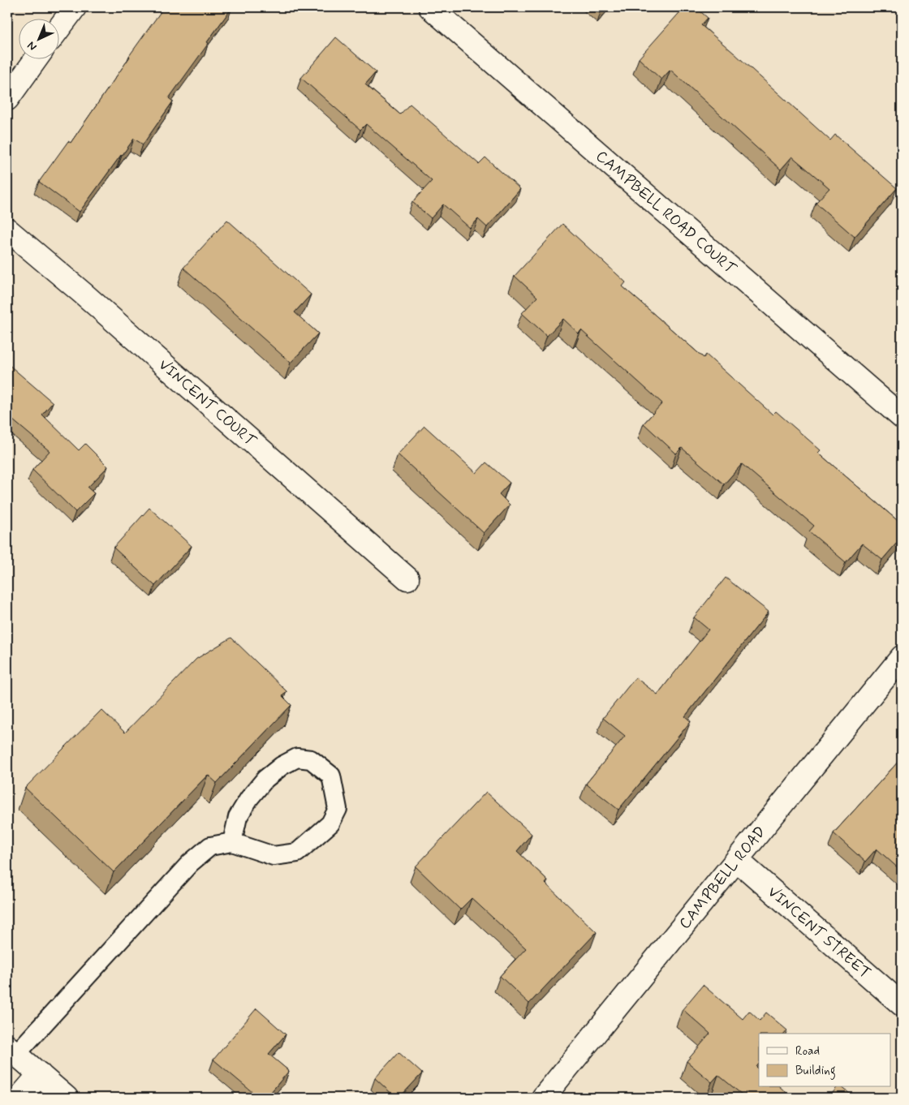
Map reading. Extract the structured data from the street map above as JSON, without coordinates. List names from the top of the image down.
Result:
{
  "streets": {
    "street": [
      "CAMPBELL ROAD COURT",
      "VINCENT COURT",
      "CAMPBELL ROAD",
      "VINCENT STREET"
    ]
  },
  "crossings": [
    ["CAMPBELL ROAD", "VINCENT STREET"]
  ],
  "legend": ["Road", "Building"],
  "north": "bottom left"
}
